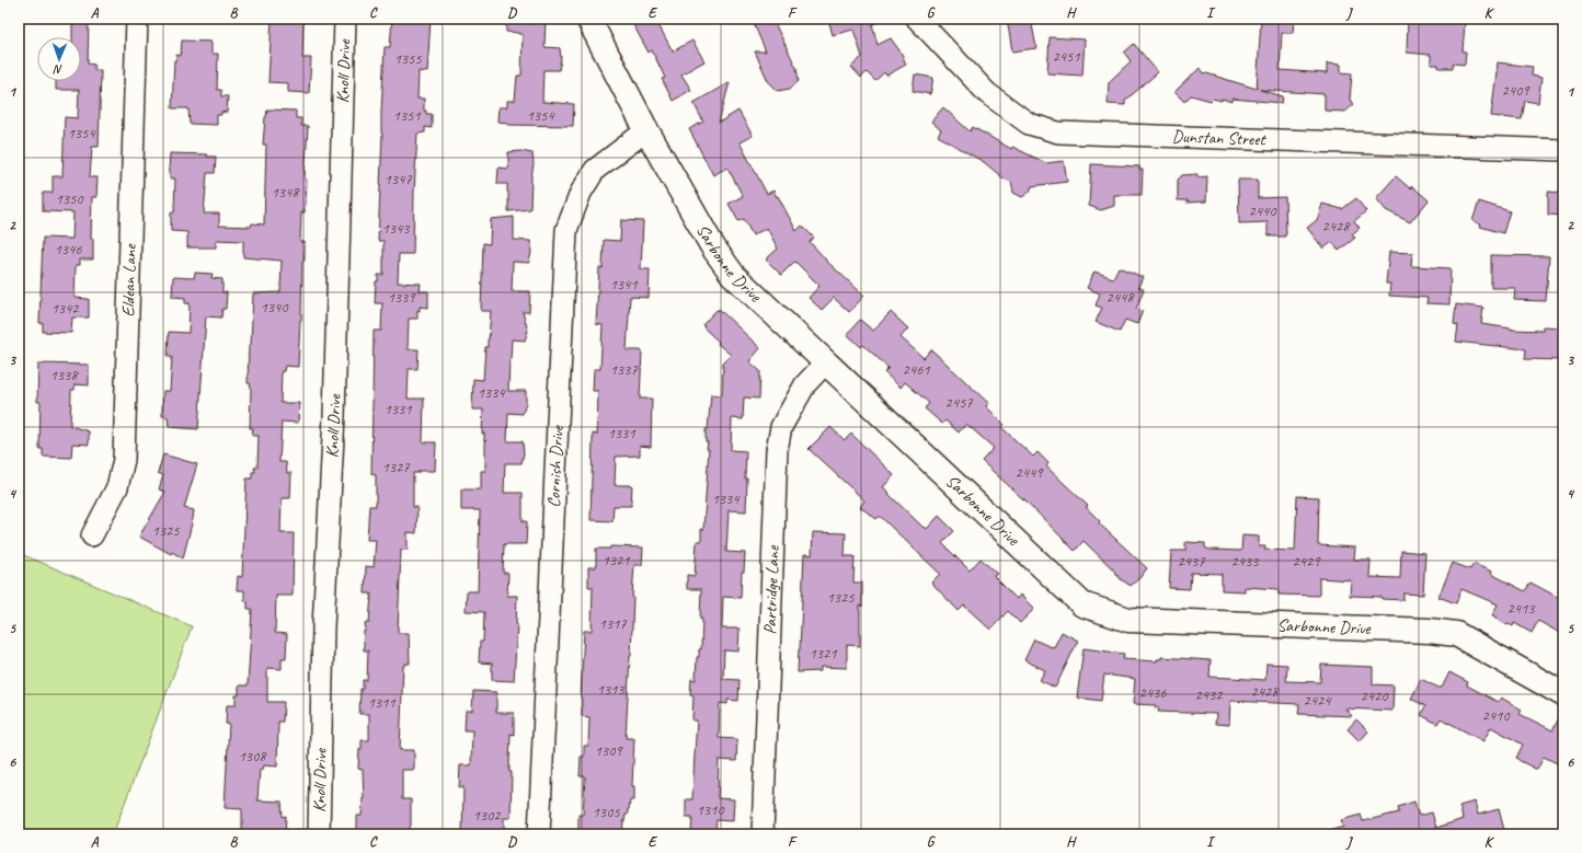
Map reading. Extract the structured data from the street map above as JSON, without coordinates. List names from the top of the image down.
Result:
{
  "streets": {
    "street": [
      "Knoll Drive",
      "Dunstan Street",
      "Sarbonne Drive",
      "Eldean Lane",
      "Cornish Drive",
      "Partridge Lane"
    ]
  },
  "crossings": [
    ["Sarbonne Drive", "Cornish Drive"],
    ["Sarbonne Drive", "Partridge Lane"]
  ],
  "house_numbers": [
    "2451",
    "1355",
    "2409",
    "1351",
    "1354",
    "1354",
    "1347",
    "1348",
    "1350",
    "2440",
    "2428",
    "1343",
    "1346",
    "1341",
    "1339",
    "2448",
    "1340",
    "1342",
    "1337",
    "2461",
    "1338",
    "1334",
    "2457",
    "1331",
    "1331",
    "1327",
    "2449",
    "1334",
    "1325",
    "1321",
    "2437",
    "2433",
    "2429",
    "1325",
    "2413",
    "1317",
    "1321",
    "1313",
    "2428",
    "2436",
    "2432",
    "2420",
    "2424",
    "1311",
    "2410",
    "1309",
    "1308",
    "1310",
    "1305",
    "1302"
  ],
  "north": "bottom",
  "grid": {
    "columns": [
      "A",
      "B",
      "C",
      "D",
      "E",
      "F",
      "G",
      "H",
      "I",
      "J",
      "K"
    ],
    "rows": [
      "1",
      "2",
      "3",
      "4",
      "5",
      "6"
    ]
  }
}
